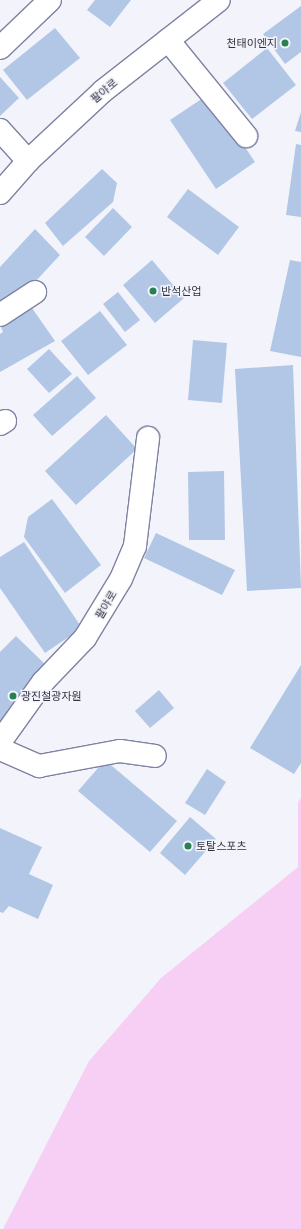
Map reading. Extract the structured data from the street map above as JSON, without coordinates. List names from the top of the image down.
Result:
{
  "streets": {
    "street": ["팔야로"]
  },
  "places": [
    "천태이엔지",
    "반석산업",
    "광진철광자원",
    "토탈스포츠"
  ]
}
